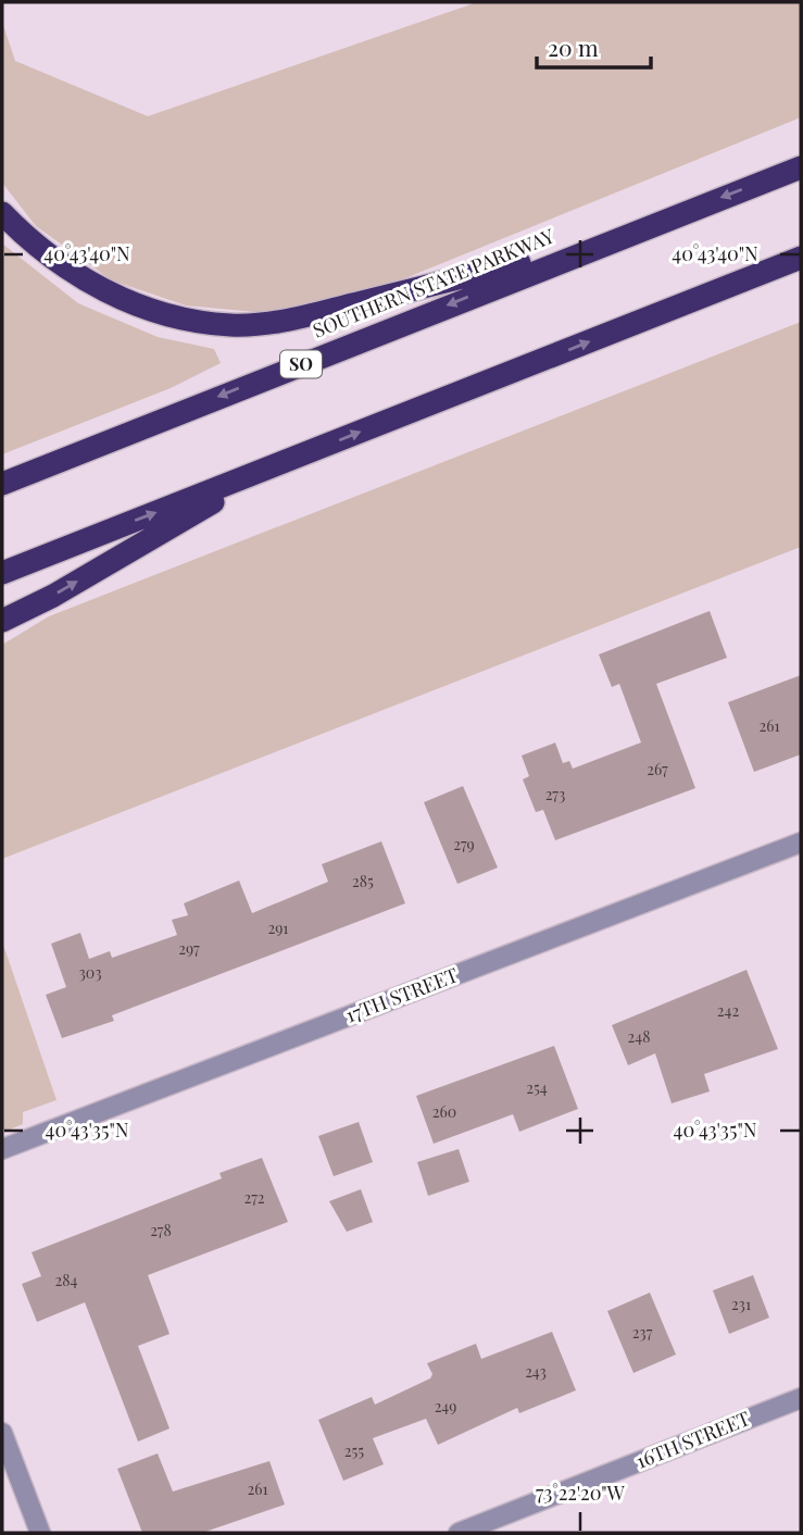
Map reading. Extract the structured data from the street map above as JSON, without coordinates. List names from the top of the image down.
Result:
{
  "streets": {
    "highway": ["SOUTHERN STATE PARKWAY", "SO"],
    "street": ["17TH STREET", "16TH STREET"]
  },
  "house_numbers": [
    "261",
    "267",
    "273",
    "279",
    "285",
    "291",
    "297",
    "303",
    "242",
    "248",
    "254",
    "260",
    "272",
    "278",
    "284",
    "231",
    "237",
    "243",
    "249",
    "255",
    "261"
  ],
  "scale_bar": "20 m",
  "coordinates": ["40°43'40\"N", "40°43'35\"N", "73°22'20\"W"]
}
